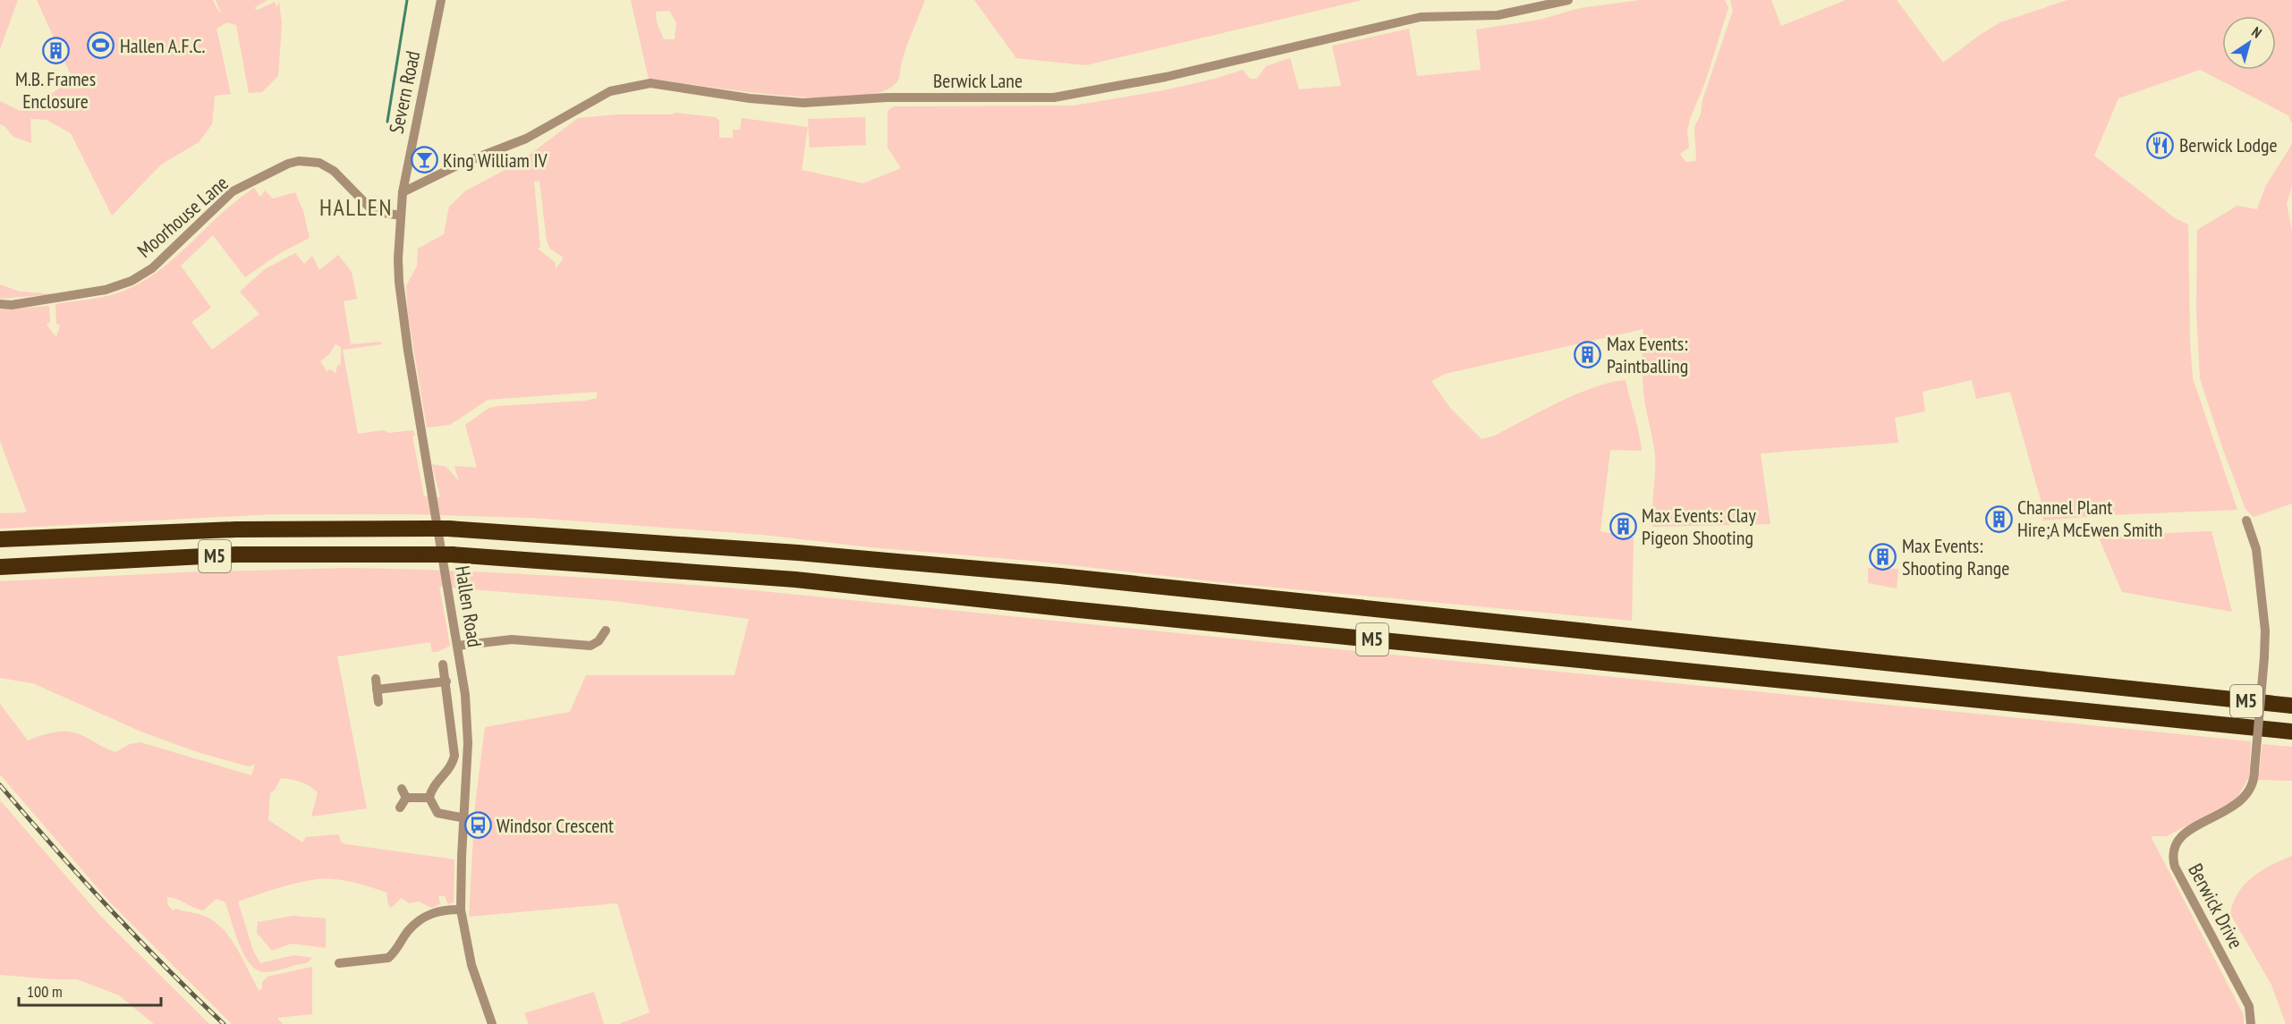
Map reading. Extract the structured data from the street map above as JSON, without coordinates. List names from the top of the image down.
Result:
{
  "streets": {
    "highway": ["M5"],
    "street": [
      "Berwick Lane",
      "Severn Road",
      "Moorhouse Lane",
      "Hallen Road",
      "Berwick Drive"
    ]
  },
  "crossings": [
    ["Berwick Lane", "Severn Road"],
    ["Berwick Lane", "Hallen Road"],
    ["Severn Road", "Hallen Road"],
    ["Moorhouse Lane", "Hallen Road"]
  ],
  "districts": ["HALLEN"],
  "places": {
    "sports": ["Hallen A.F.C."],
    "building": [
      "M.B. Frames Enclosure",
      "Max Events: Paintballing",
      "Channel Plant Hire;A McEwen Smith",
      "Max Events: Clay Pigeon Shooting",
      "Max Events: Shooting Range"
    ],
    "restaurant": ["Berwick Lodge"],
    "bar": ["King William IV"],
    "bus stop": ["Windsor Crescent"]
  },
  "scale_bar": "100 m",
  "north": "top right"
}
